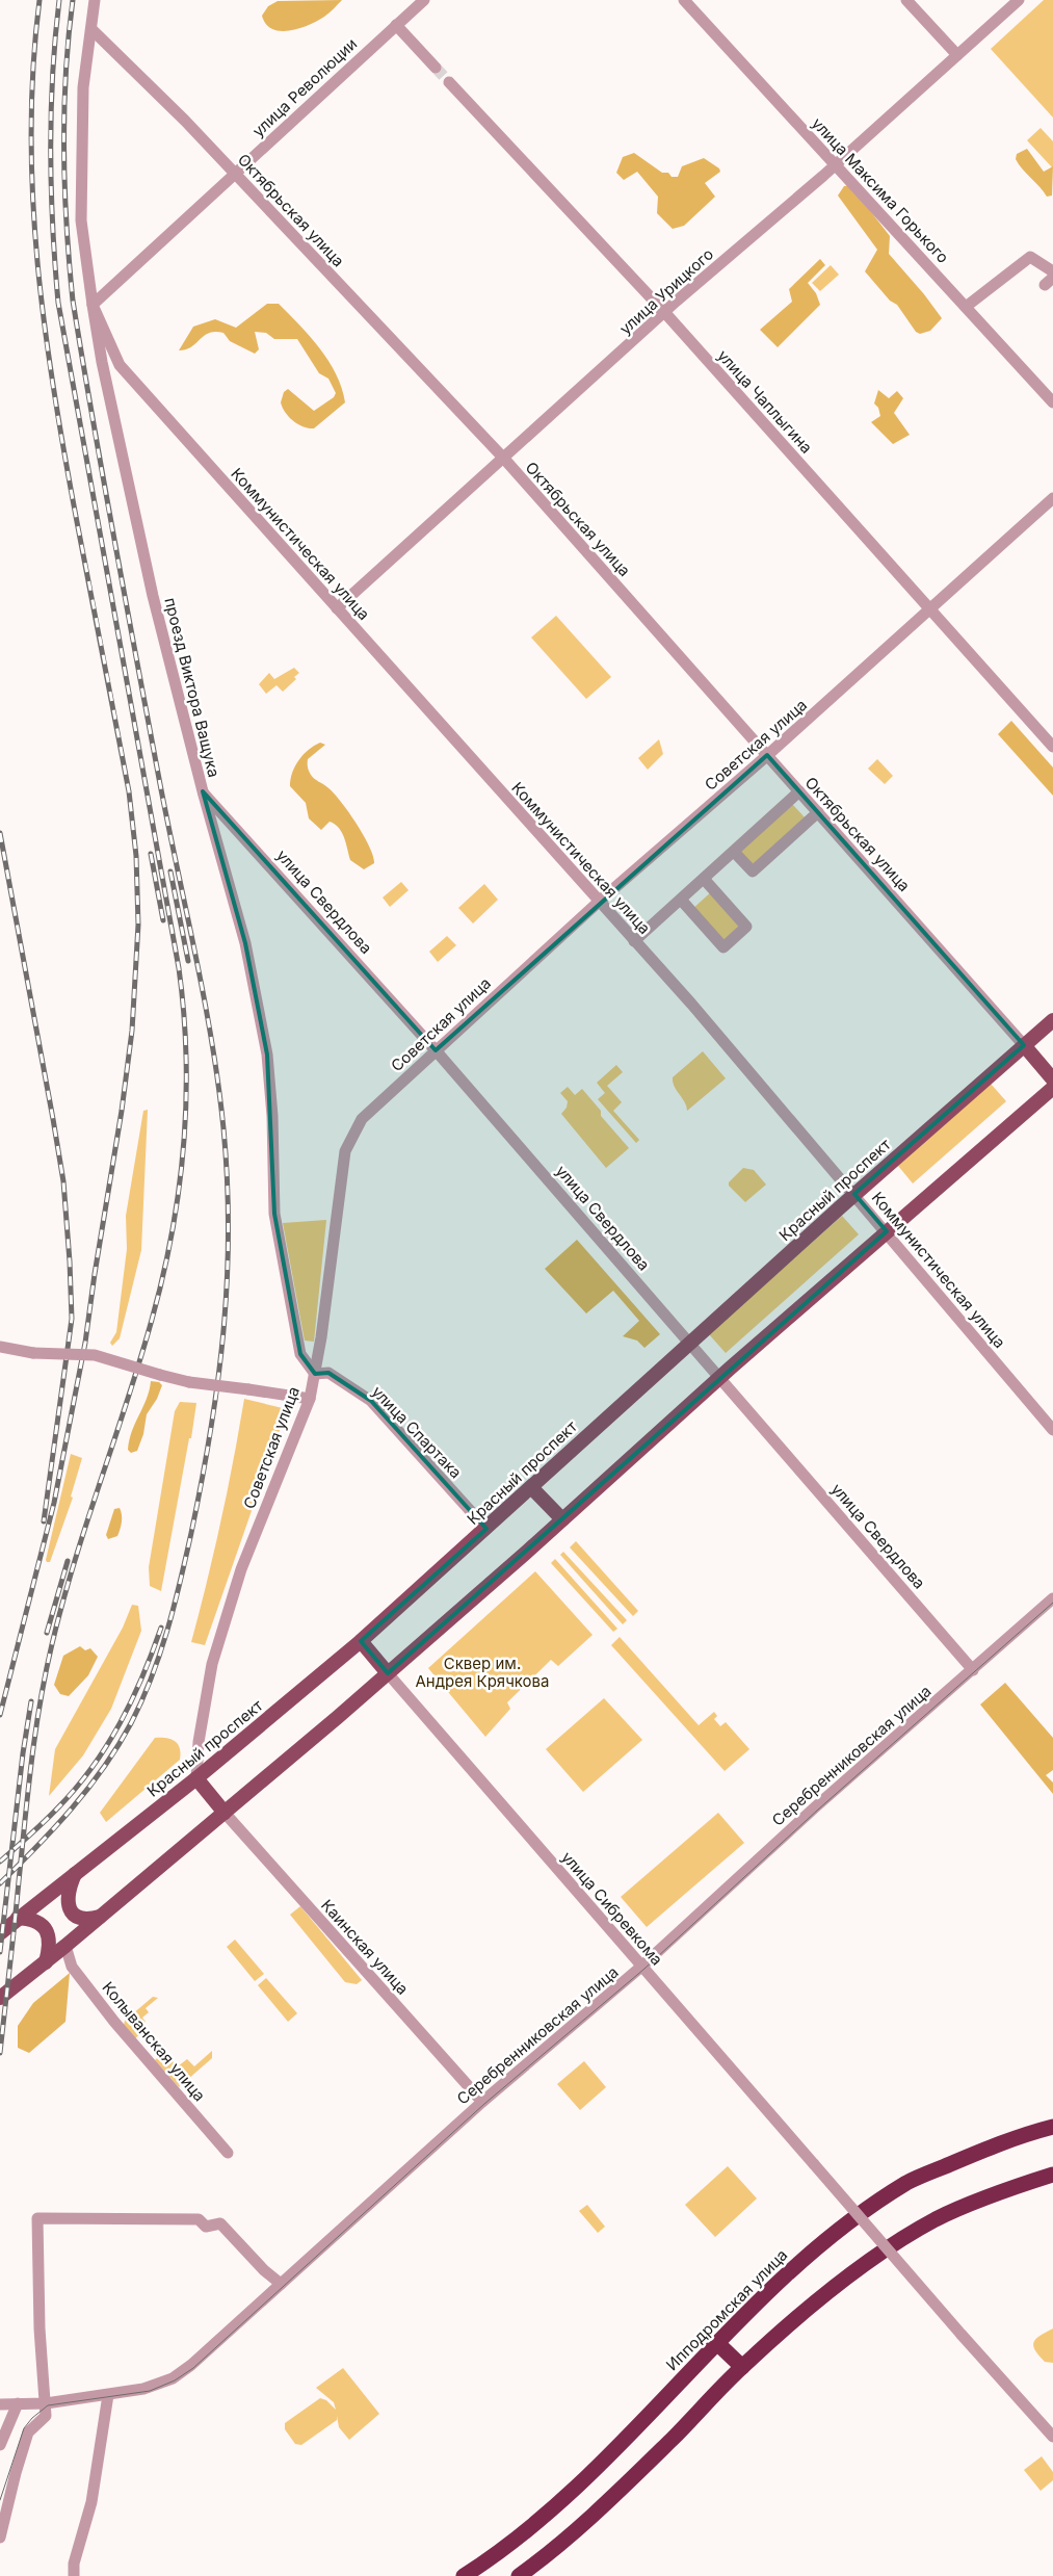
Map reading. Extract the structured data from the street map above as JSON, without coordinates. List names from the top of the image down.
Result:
{
  "streets": {
    "highway": ["Ипподромская улица"],
    "main road": ["Красный проспект"],
    "street": [
      "улица Революции",
      "улица Максима Горького",
      "Октябрьская улица",
      "улица Урицкого",
      "улица Чаплыгина",
      "Коммунистическая улица",
      "проезд Виктора Ващука",
      "Советская улица",
      "улица Свердлова",
      "улица Спартака",
      "Серебренниковская улица",
      "улица Сибревкома",
      "Каинская улица",
      "Колыванская улица"
    ]
  },
  "crossings": [
    ["улица Революции", "Октябрьская улица"],
    ["улица Революции", "Коммунистическая улица"],
    ["улица Революции", "проезд Виктора Ващука"],
    ["улица Максима Горького", "улица Урицкого"],
    ["Октябрьская улица", "улица Урицкого"],
    ["Октябрьская улица", "проезд Виктора Ващука"],
    ["Октябрьская улица", "Советская улица"],
    ["Октябрьская улица", "Красный проспект"],
    ["улица Урицкого", "улица Чаплыгина"],
    ["улица Урицкого", "Коммунистическая улица"],
    ["улица Чаплыгина", "Советская улица"],
    ["Коммунистическая улица", "проезд Виктора Ващука"],
    ["Коммунистическая улица", "Советская улица"],
    ["Коммунистическая улица", "Красный проспект"],
    ["проезд Виктора Ващука", "Советская улица"],
    ["проезд Виктора Ващука", "улица Свердлова"],
    ["проезд Виктора Ващука", "улица Спартака"],
    ["Советская улица", "улица Свердлова"],
    ["Советская улица", "Красный проспект"],
    ["Советская улица", "улица Спартака"],
    ["улица Свердлова", "Красный проспект"],
    ["улица Свердлова", "Серебренниковская улица"],
    ["Красный проспект", "улица Спартака"],
    ["Серебренниковская улица", "улица Сибревкома"],
    ["Серебренниковская улица", "Каинская улица"]
  ],
  "parks": ["Сквер им. Андрея Крячкова"]
}
